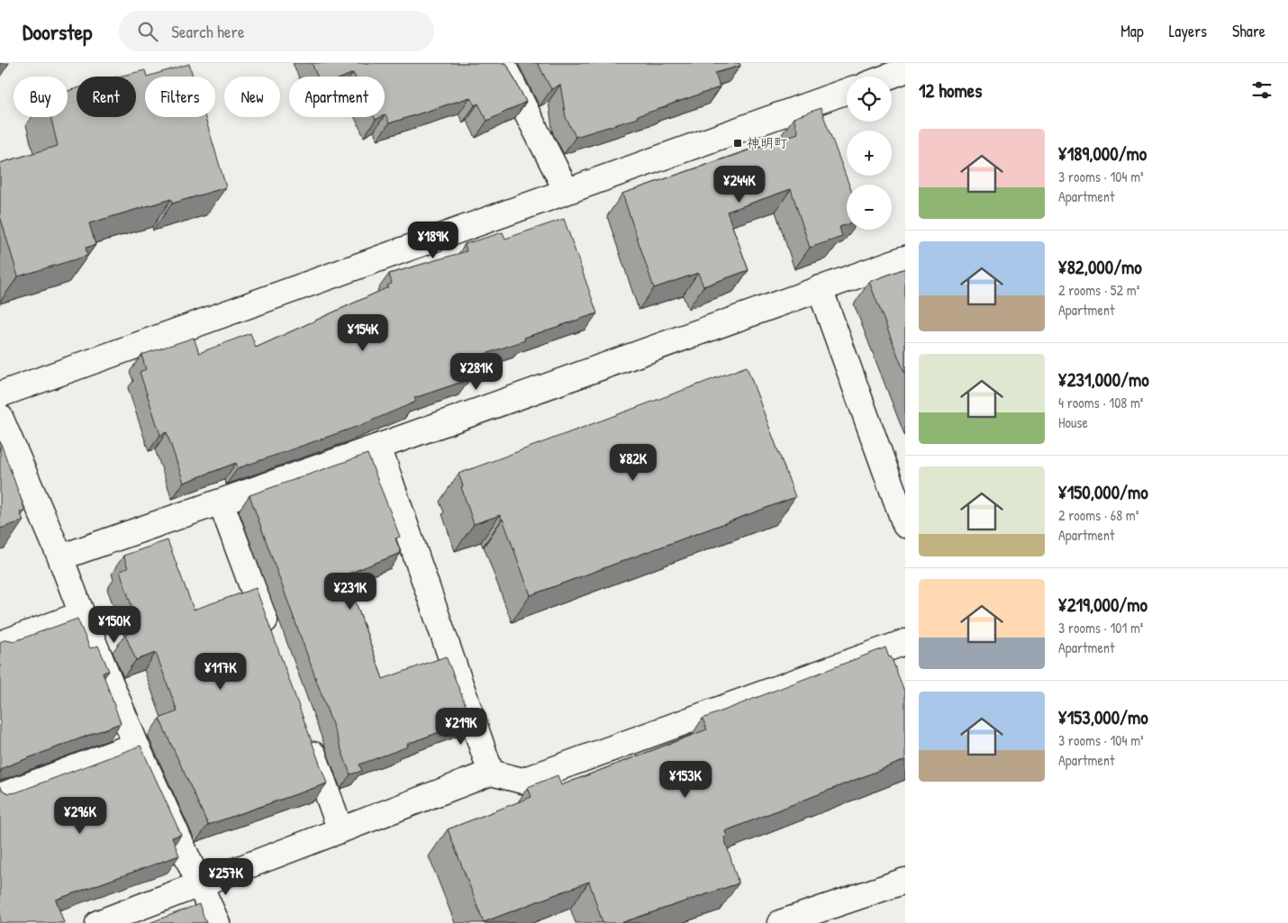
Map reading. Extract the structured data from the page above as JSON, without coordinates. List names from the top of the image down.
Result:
{
  "places": {
    "transit": ["神明町"]
  },
  "page": {
    "header": "Doorstep",
    "search": "Search here",
    "nav": ["Map", "Layers", "Share"],
    "heading": "12 homes",
    "map_buttons": ["+", "−"],
    "chip": [
      "Buy",
      "Rent",
      "Filters",
      "New",
      "Apartment"
    ],
    "list": [
      {
        "name": "¥189,000/mo",
        "note": "3 rooms · 104 m² · Apartment"
      },
      {
        "name": "¥82,000/mo",
        "note": "2 rooms · 52 m² · Apartment"
      },
      {
        "name": "¥231,000/mo",
        "note": "4 rooms · 108 m² · House"
      },
      {
        "name": "¥150,000/mo",
        "note": "2 rooms · 68 m² · Apartment"
      },
      {
        "name": "¥219,000/mo",
        "note": "3 rooms · 101 m² · Apartment"
      },
      {
        "name": "¥153,000/mo",
        "note": "3 rooms · 104 m² · Apartment"
      }
    ],
    "price": [
      "¥244K",
      "¥189K",
      "¥154K",
      "¥281K",
      "¥82K",
      "¥231K",
      "¥150K",
      "¥117K",
      "¥219K",
      "¥153K",
      "¥296K",
      "¥257K"
    ]
  }
}
